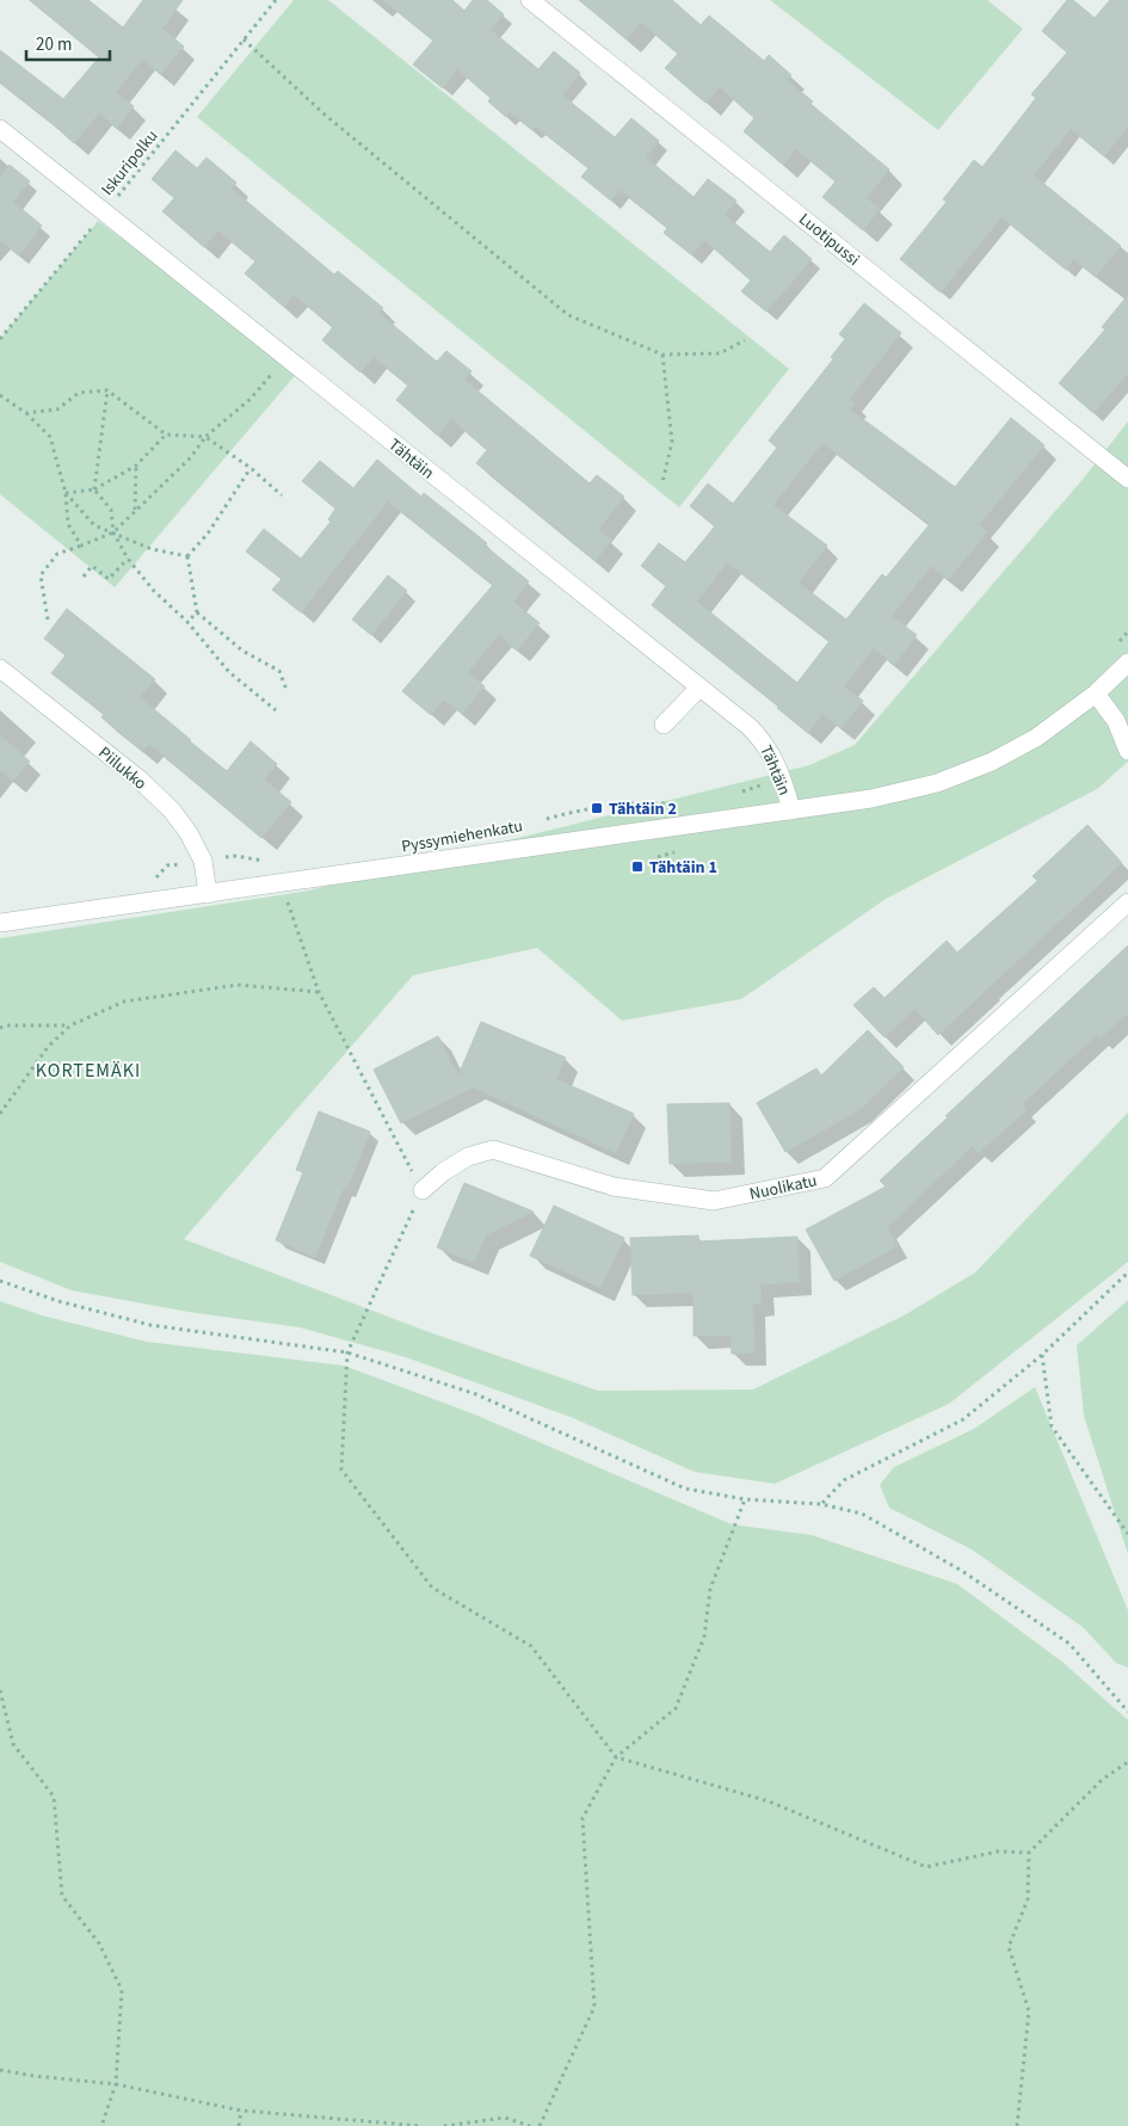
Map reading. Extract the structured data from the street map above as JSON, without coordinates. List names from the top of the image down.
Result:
{
  "streets": {
    "street": [
      "Luotipussi",
      "Tähtäin",
      "Piilukko",
      "Pyssymiehenkatu",
      "Nuolikatu"
    ],
    "path": ["Iskuripolku"]
  },
  "crossings": [
    ["Iskuripolku", "Tähtäin"],
    ["Tähtäin", "Pyssymiehenkatu"],
    ["Piilukko", "Pyssymiehenkatu"]
  ],
  "districts": ["KORTEMÄKI"],
  "places": {
    "transit": ["Tähtäin 2", "Tähtäin 1"]
  },
  "scale_bar": "20 m"
}
